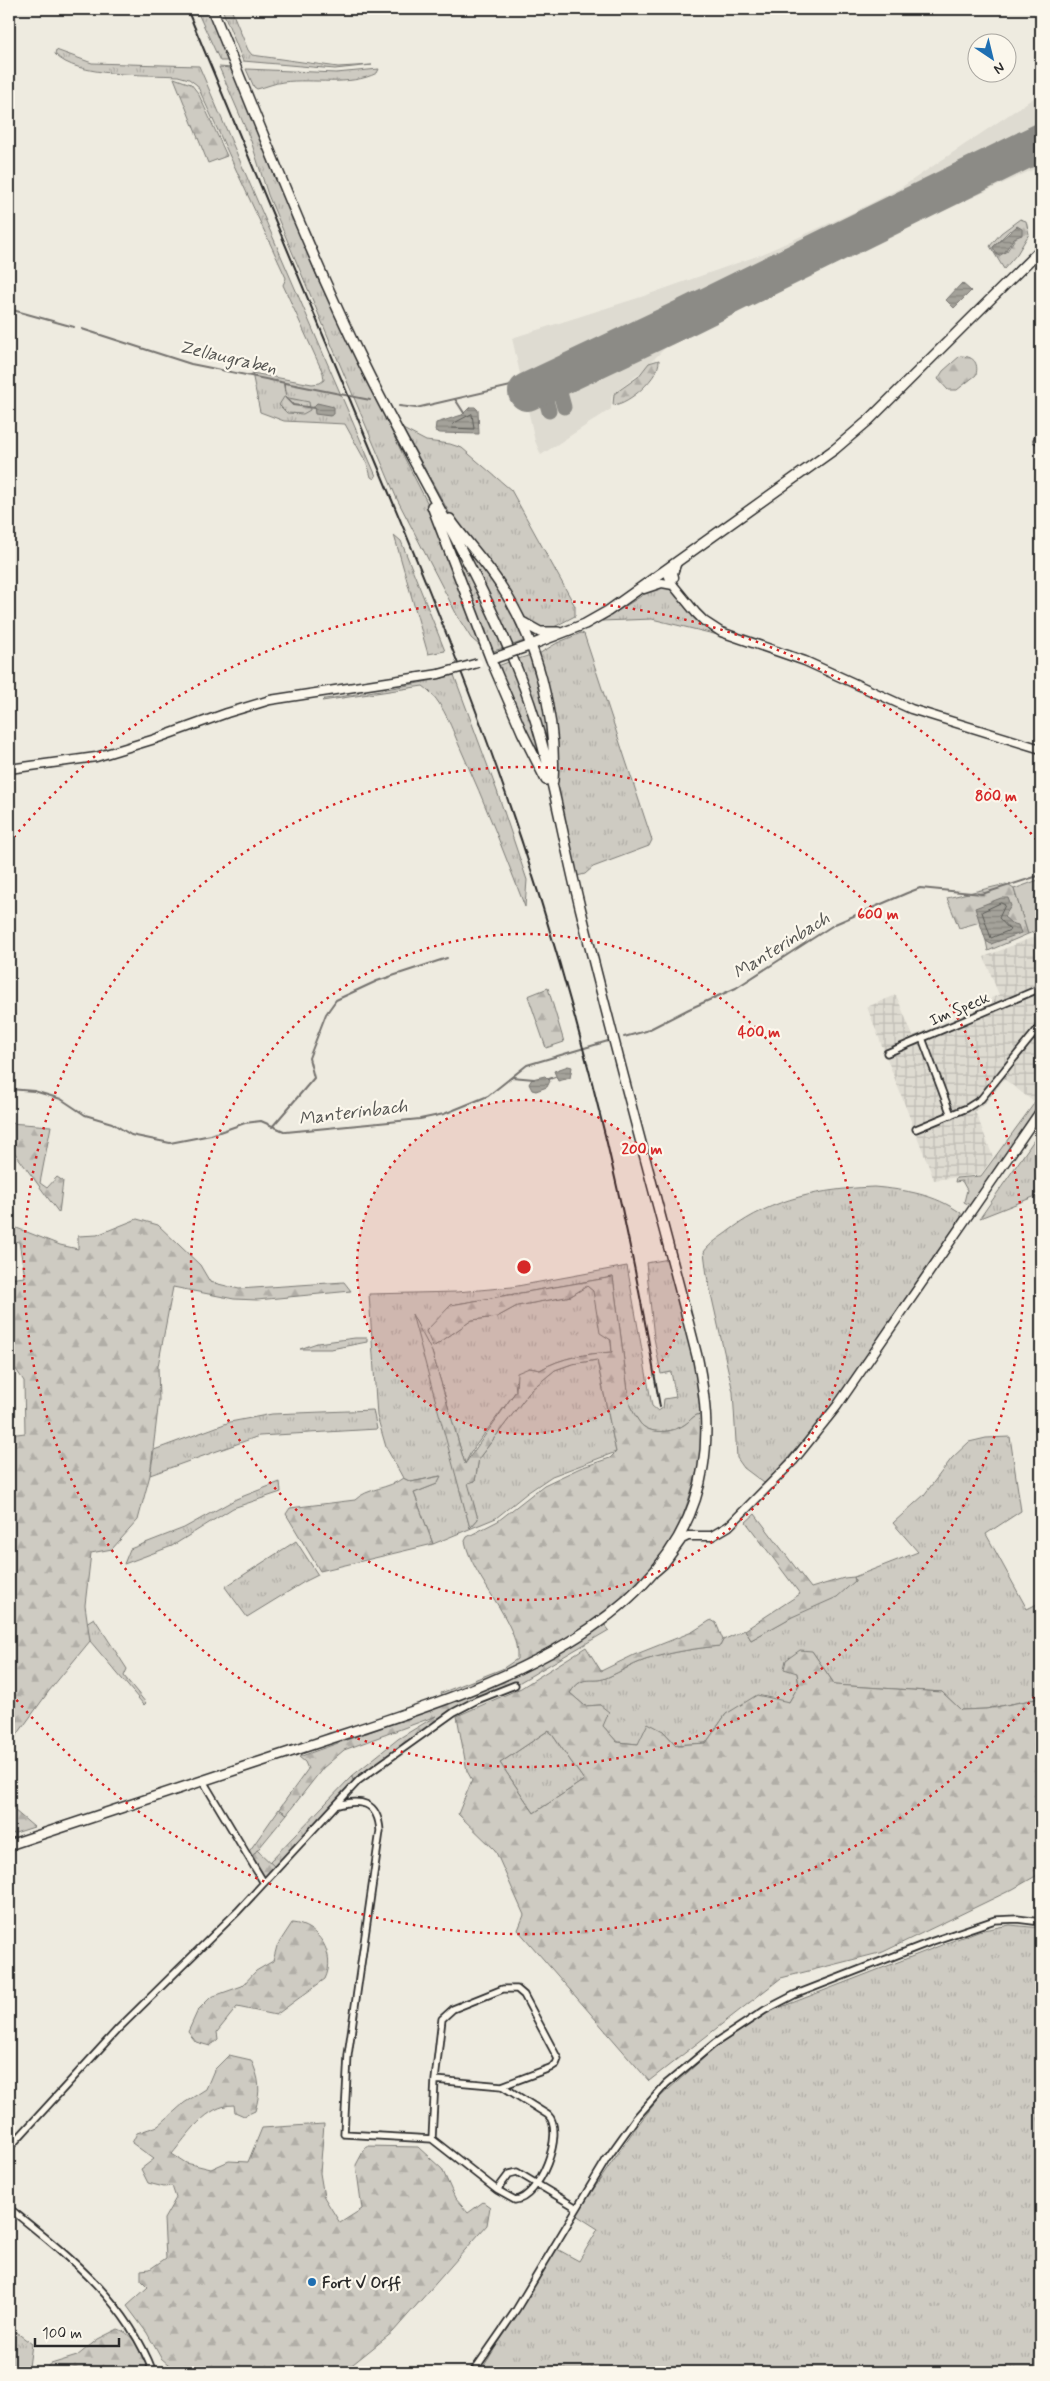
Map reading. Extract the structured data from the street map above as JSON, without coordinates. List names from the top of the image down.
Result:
{
  "streets": {
    "street": ["Im Speck"]
  },
  "water": ["Zellaugraben", "Manterinbach"],
  "places": ["Fort V Orff"],
  "scale_bar": "100 m",
  "north": "bottom right",
  "rings": [
    "800 m",
    "600 m",
    "400 m",
    "200 m"
  ]
}
